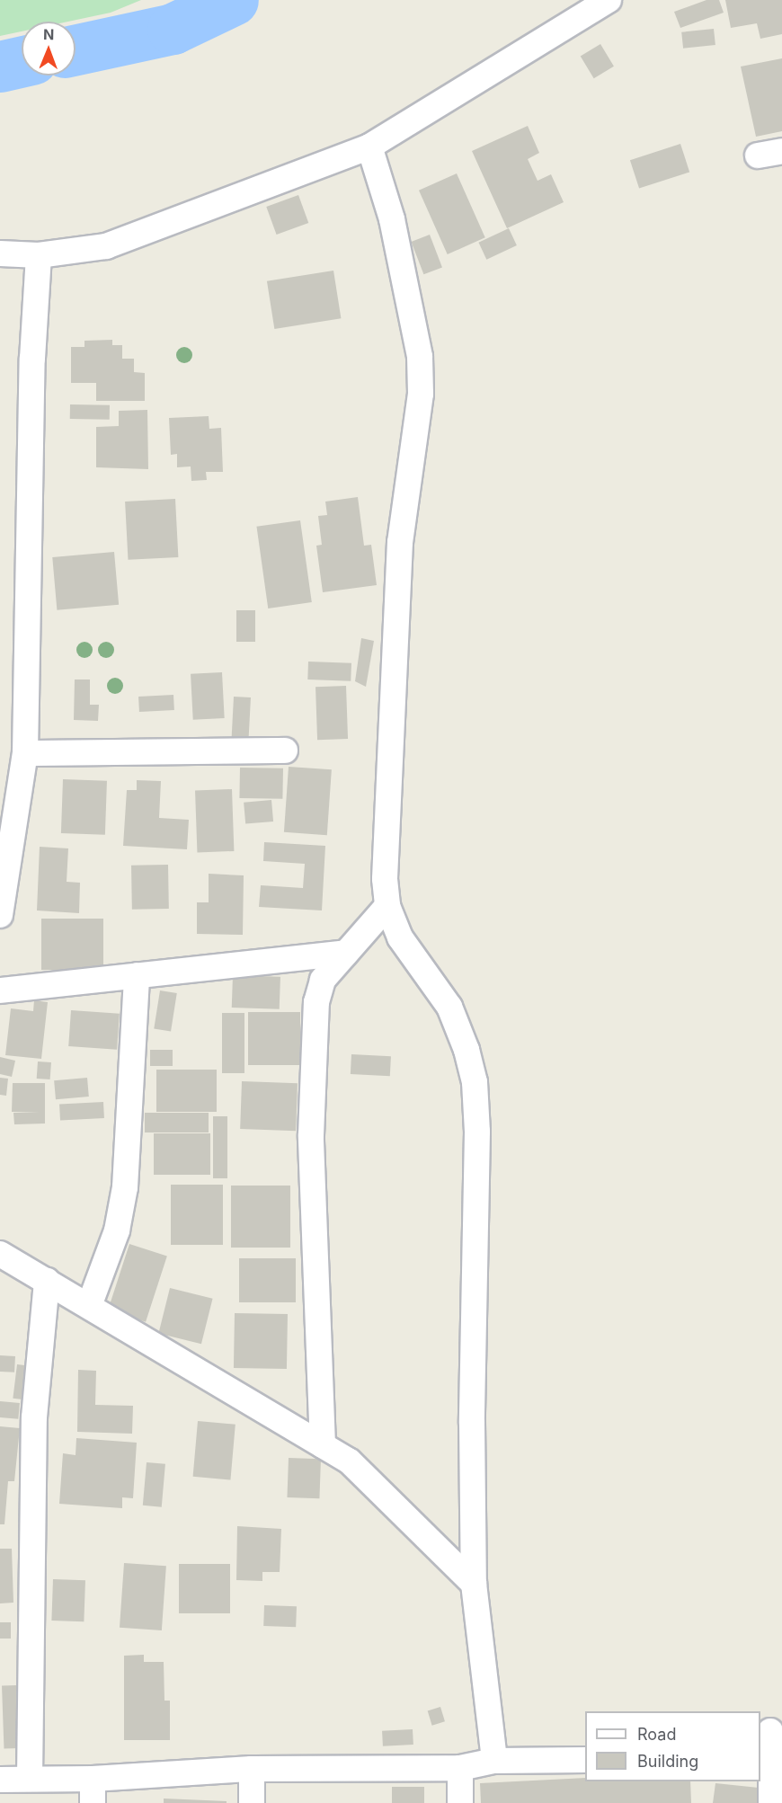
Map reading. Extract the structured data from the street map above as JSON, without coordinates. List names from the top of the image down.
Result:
{
  "legend": ["Road", "Building"],
  "north": "top"
}
